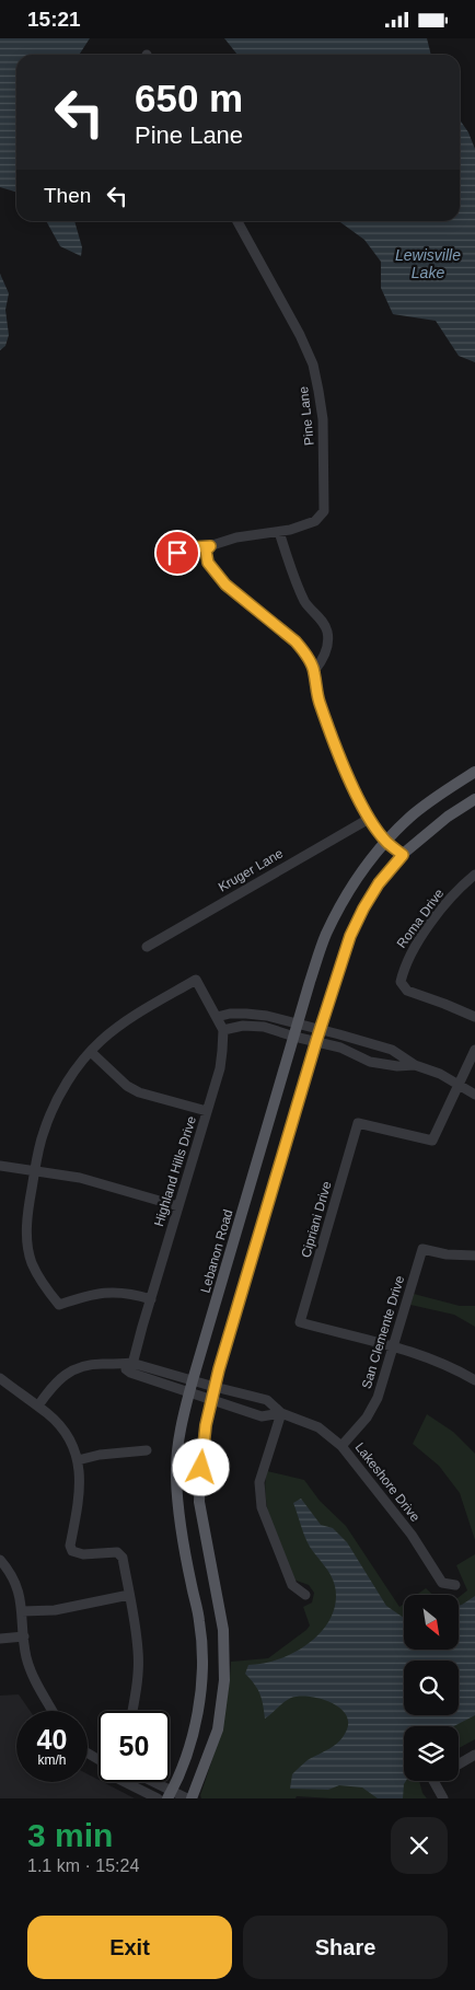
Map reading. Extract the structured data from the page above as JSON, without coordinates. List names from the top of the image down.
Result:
{
  "streets": {
    "main road": ["Lebanon Road"],
    "street": [
      "Pine Lane",
      "Kruger Lane",
      "Roma Drive",
      "Highland Hills Drive",
      "Cipriani Drive",
      "San Clemente Drive",
      "Lakeshore Drive"
    ]
  },
  "crossings": [
    ["Highland Hills Drive", "Lakeshore Drive"],
    ["Cipriani Drive", "San Clemente Drive"],
    ["Lebanon Road", "Lakeshore Drive"],
    ["San Clemente Drive", "Lakeshore Drive"]
  ],
  "water": ["Lewisville Lake"],
  "north": "bottom right",
  "page": {
    "status": "15:21",
    "turn": ["650 m", "Pine Lane"],
    "then": "Then",
    "speed": "40 km/h",
    "limit": "50",
    "heading": ["3 min", "1.1 km · 15:24"],
    "buttons": ["Exit", "Share"]
  }
}
